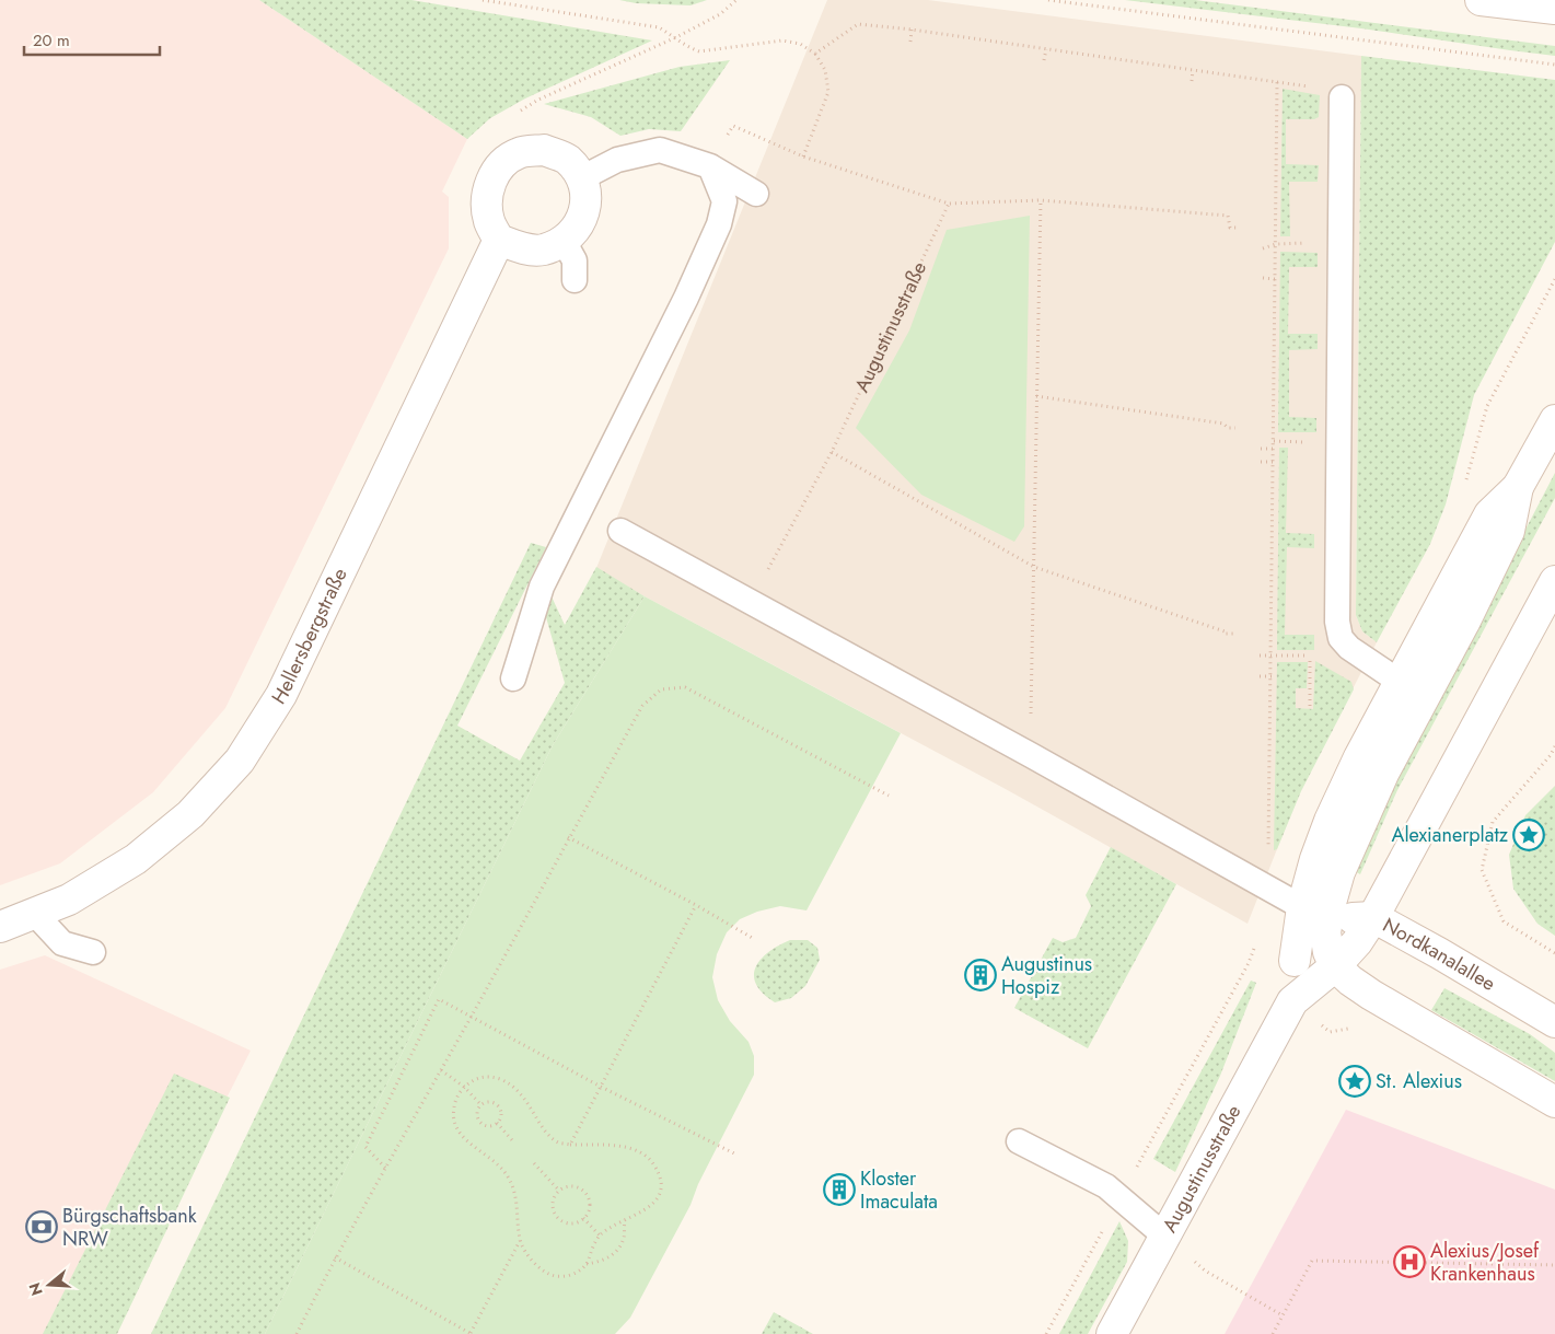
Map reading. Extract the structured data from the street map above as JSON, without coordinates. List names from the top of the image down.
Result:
{
  "streets": {
    "main road": ["Augustinusstraße", "Hellersbergstraße", "Nordkanalallee"]
  },
  "crossings": [
    ["Augustinusstraße", "Nordkanalallee"]
  ],
  "places": {
    "place": ["Alexianerplatz", "St. Alexius"],
    "building": ["Augustinus Hospiz", "Kloster Imaculata"],
    "bank": ["Bürgschaftsbank NRW"],
    "hospital": ["Alexius/Josef Krankenhaus"]
  },
  "scale_bar": "20 m",
  "north": "left"
}
